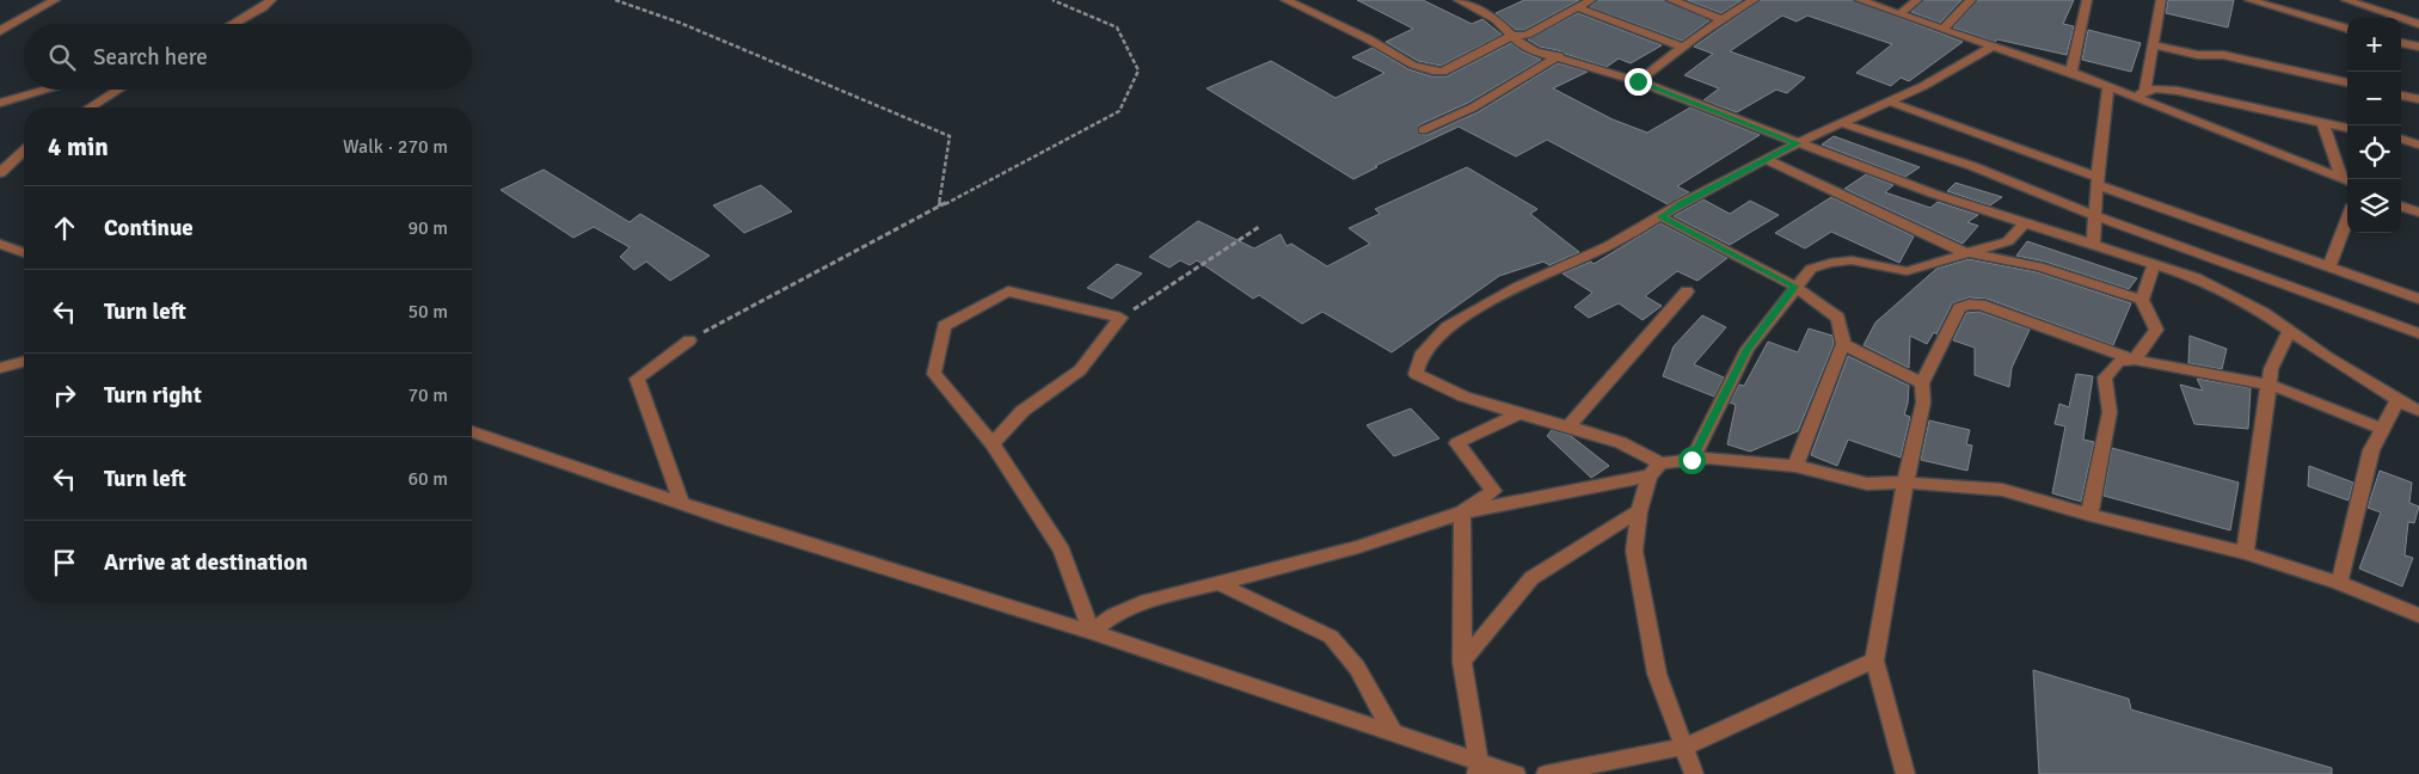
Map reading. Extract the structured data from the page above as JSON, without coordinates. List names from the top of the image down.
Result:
{
  "page": {
    "map_buttons": ["+", "−"],
    "search": "Search here",
    "heading": ["4 min", "Walk · 270 m"],
    "list": [
      ["Continue", "90 m"],
      ["Turn left", "50 m"],
      ["Turn right", "70 m"],
      ["Turn left", "60 m"],
      "Arrive at destination"
    ]
  }
}
